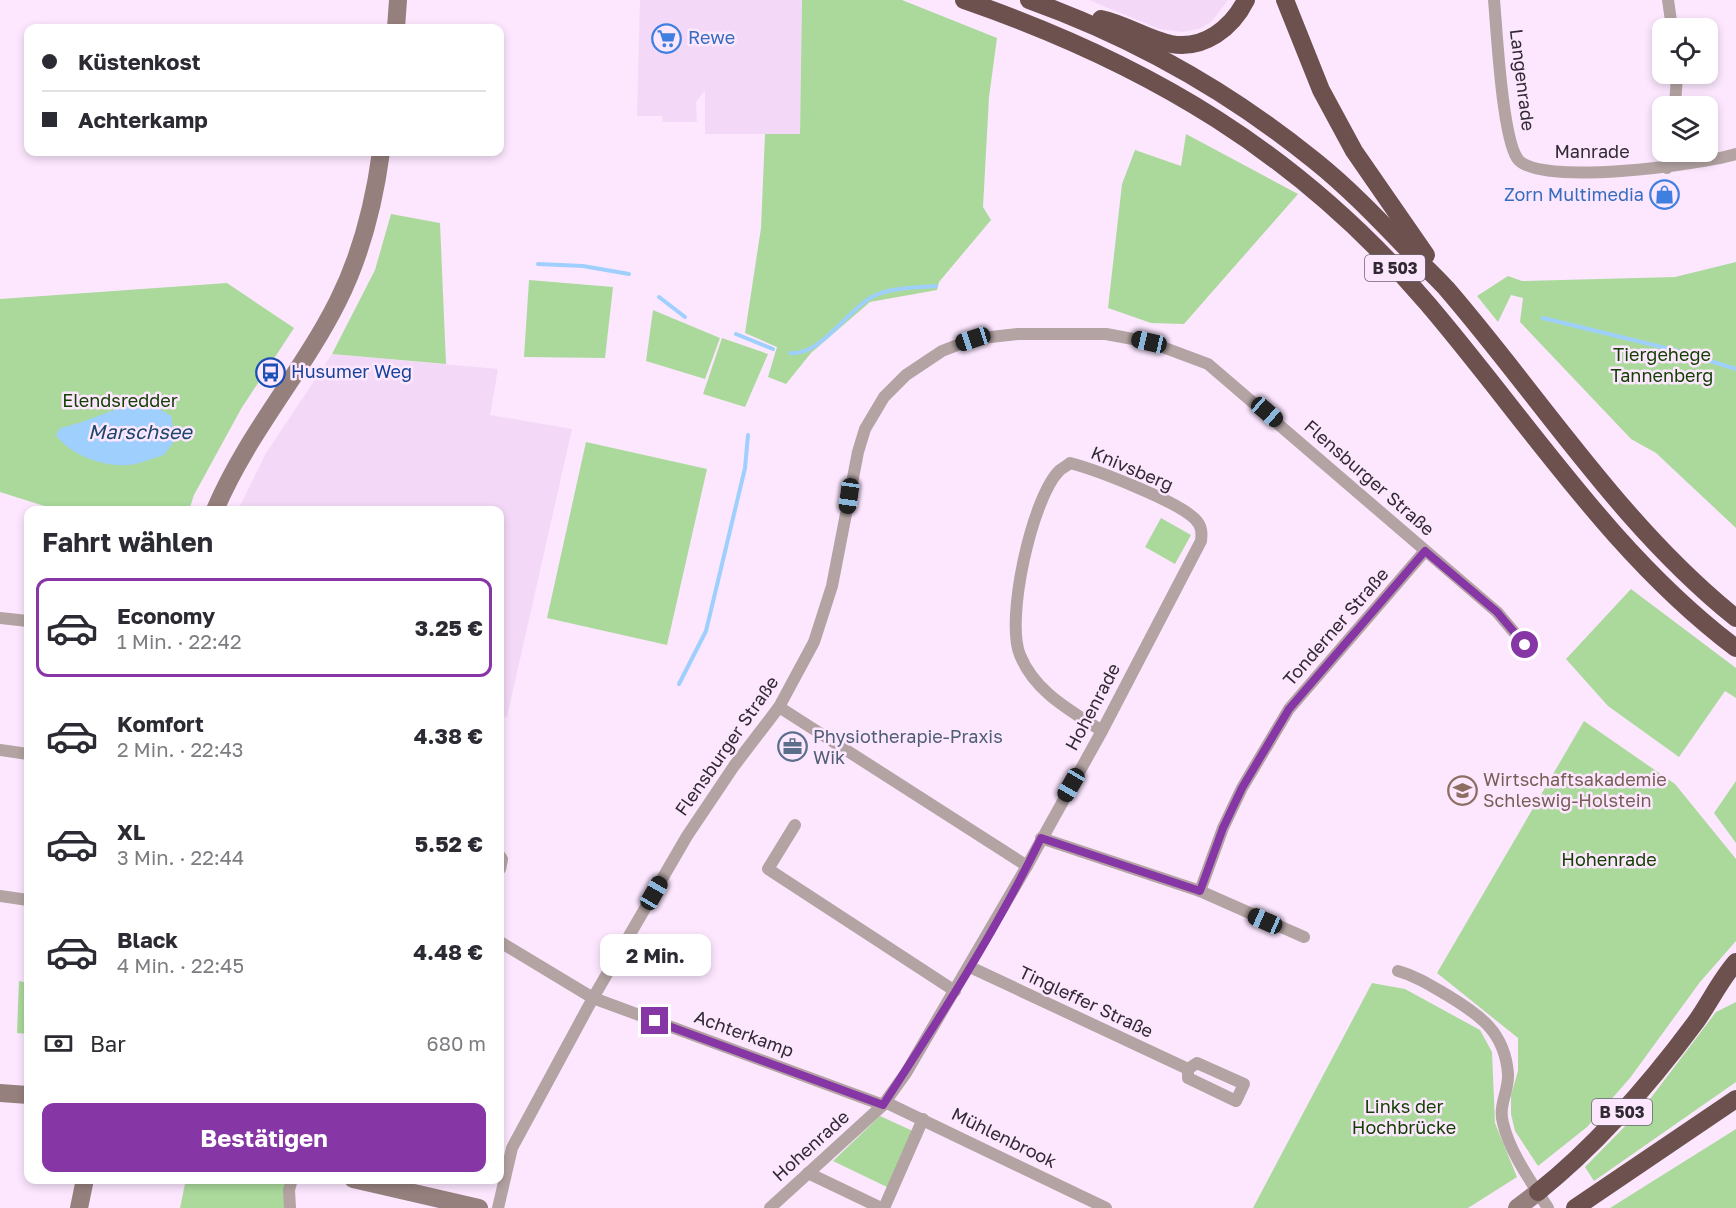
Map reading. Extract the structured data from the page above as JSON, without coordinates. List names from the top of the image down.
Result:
{
  "streets": {
    "highway": ["B 503"],
    "street": [
      "Langenrade",
      "Manrade",
      "Knivsberg",
      "Flensburger Straße",
      "Tonderner Straße",
      "Hohenrade",
      "Tingleffer Straße",
      "Achterkamp",
      "Mühlenbrook"
    ]
  },
  "crossings": [
    ["Langenrade", "Manrade"],
    ["Knivsberg", "Hohenrade"],
    ["Flensburger Straße", "Tonderner Straße"],
    ["Flensburger Straße", "Achterkamp"],
    ["Hohenrade", "Tingleffer Straße"],
    ["Hohenrade", "Achterkamp"],
    ["Hohenrade", "Mühlenbrook"],
    ["Achterkamp", "Mühlenbrook"]
  ],
  "water": ["Marschsee"],
  "parks": [
    "Tiergehege Tannenberg",
    "Elendsredder",
    "Hohenrade",
    "Links der Hochbrücke"
  ],
  "places": {
    "supermarket": ["Rewe"],
    "shop": ["Zorn Multimedia"],
    "bus stop": ["Husumer Weg"],
    "office": ["Physiotherapie-Praxis Wik"],
    "school or university": ["Wirtschaftsakademie Schleswig-Holstein"]
  },
  "page": {
    "banner": ["Küstenkost", "Achterkamp"],
    "heading": "Fahrt wählen",
    "list": [
      {
        "name": "Economy",
        "note": "1 Min. · 22:42",
        "value": "3.25 €"
      },
      {
        "name": "Komfort",
        "note": "2 Min. · 22:43",
        "value": "4.38 €"
      },
      {
        "name": "XL",
        "note": "3 Min. · 22:44",
        "value": "5.52 €"
      },
      {
        "name": "Black",
        "note": "4 Min. · 22:45",
        "value": "4.48 €"
      }
    ],
    "bubble": "2 Min.",
    "pay": ["Bar", "680 m"],
    "buttons": "Bestätigen"
  }
}
